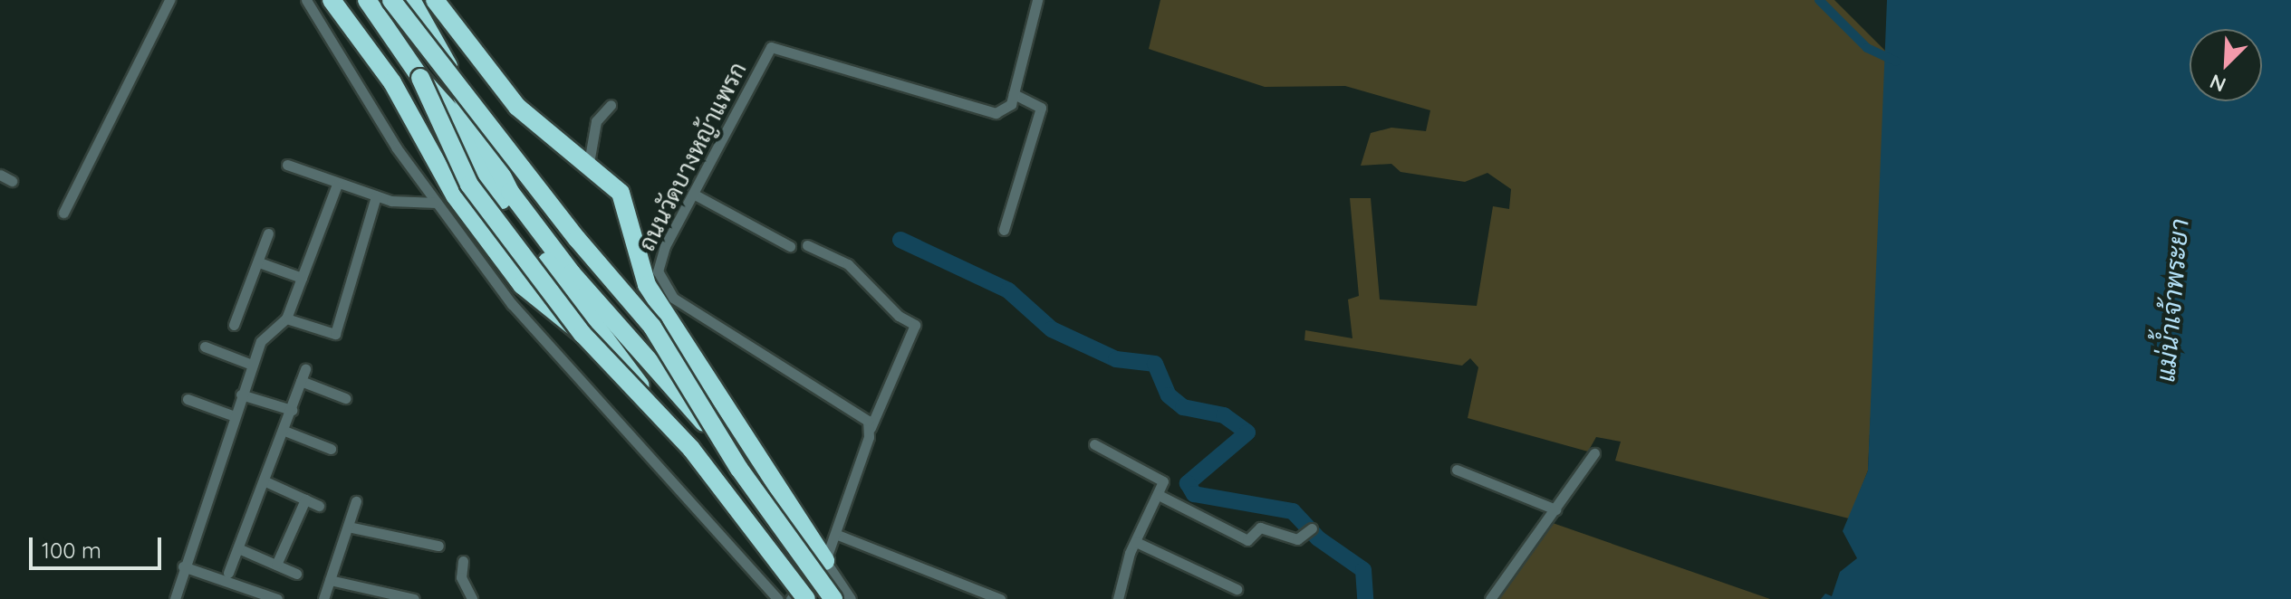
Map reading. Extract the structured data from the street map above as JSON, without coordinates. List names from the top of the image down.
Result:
{
  "streets": {
    "street": ["ถนนวัดบางหญ้าแพรก"]
  },
  "water": ["แม่น้ำเจ้าพระยา"],
  "scale_bar": "100 m",
  "north": "bottom left"
}
